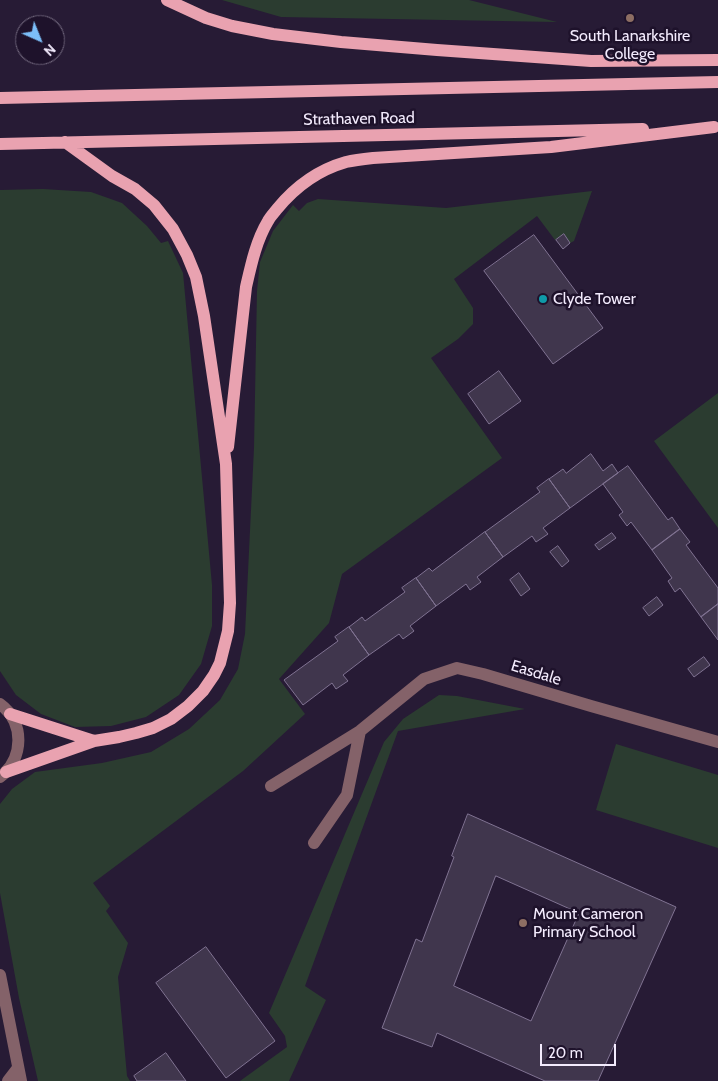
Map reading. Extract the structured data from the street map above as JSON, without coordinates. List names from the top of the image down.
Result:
{
  "streets": {
    "main road": ["Strathaven Road"],
    "street": ["Easdale"]
  },
  "places": ["South Lanarkshire College", "Clyde Tower", "Mount Cameron Primary School"],
  "scale_bar": "20 m",
  "north": "bottom right"
}
